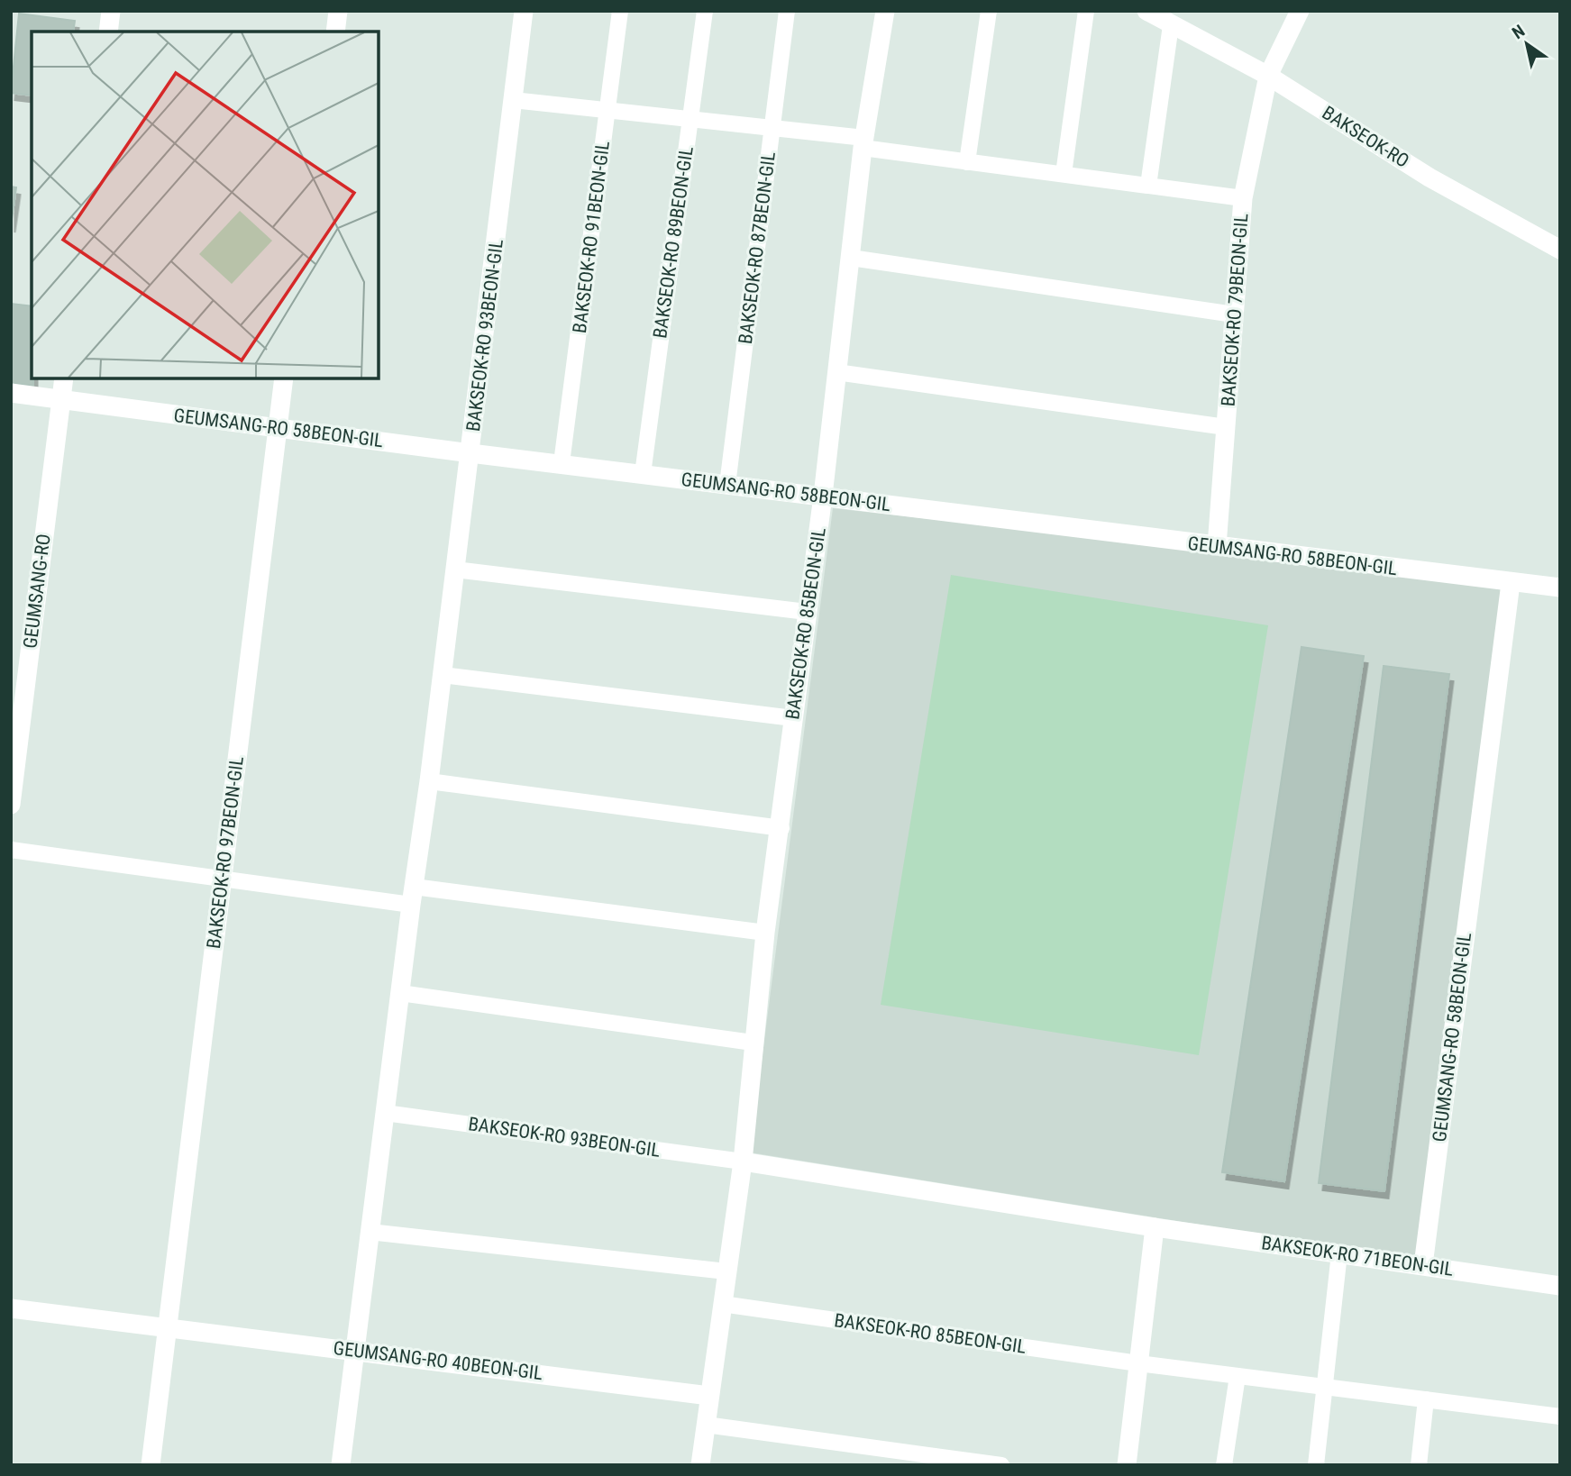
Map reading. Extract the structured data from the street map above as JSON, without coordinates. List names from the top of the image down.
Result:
{
  "streets": {
    "street": [
      "BAKSEOK-RO",
      "BAKSEOK-RO 79BEON-GIL",
      "BAKSEOK-RO 93BEON-GIL",
      "GEUMSANG-RO 58BEON-GIL",
      "GEUMSANG-RO",
      "BAKSEOK-RO 85BEON-GIL",
      "BAKSEOK-RO 97BEON-GIL",
      "BAKSEOK-RO 71BEON-GIL",
      "GEUMSANG-RO 40BEON-GIL"
    ],
    "lane": ["BAKSEOK-RO 91BEON-GIL", "BAKSEOK-RO 89BEON-GIL", "BAKSEOK-RO 87BEON-GIL"]
  },
  "crossings": [
    ["BAKSEOK-RO", "BAKSEOK-RO 79BEON-GIL"],
    ["BAKSEOK-RO 91BEON-GIL", "GEUMSANG-RO 58BEON-GIL"],
    ["BAKSEOK-RO 89BEON-GIL", "GEUMSANG-RO 58BEON-GIL"],
    ["BAKSEOK-RO 87BEON-GIL", "GEUMSANG-RO 58BEON-GIL"],
    ["BAKSEOK-RO 79BEON-GIL", "GEUMSANG-RO 58BEON-GIL"],
    ["BAKSEOK-RO 93BEON-GIL", "GEUMSANG-RO 58BEON-GIL"],
    ["BAKSEOK-RO 93BEON-GIL", "BAKSEOK-RO 85BEON-GIL"],
    ["BAKSEOK-RO 93BEON-GIL", "GEUMSANG-RO 40BEON-GIL"],
    ["GEUMSANG-RO 58BEON-GIL", "GEUMSANG-RO"],
    ["GEUMSANG-RO 58BEON-GIL", "BAKSEOK-RO 85BEON-GIL"],
    ["GEUMSANG-RO 58BEON-GIL", "BAKSEOK-RO 97BEON-GIL"],
    ["GEUMSANG-RO 58BEON-GIL", "BAKSEOK-RO 71BEON-GIL"],
    ["BAKSEOK-RO 85BEON-GIL", "GEUMSANG-RO 40BEON-GIL"],
    ["BAKSEOK-RO 97BEON-GIL", "GEUMSANG-RO 40BEON-GIL"]
  ],
  "north": "top left"
}
